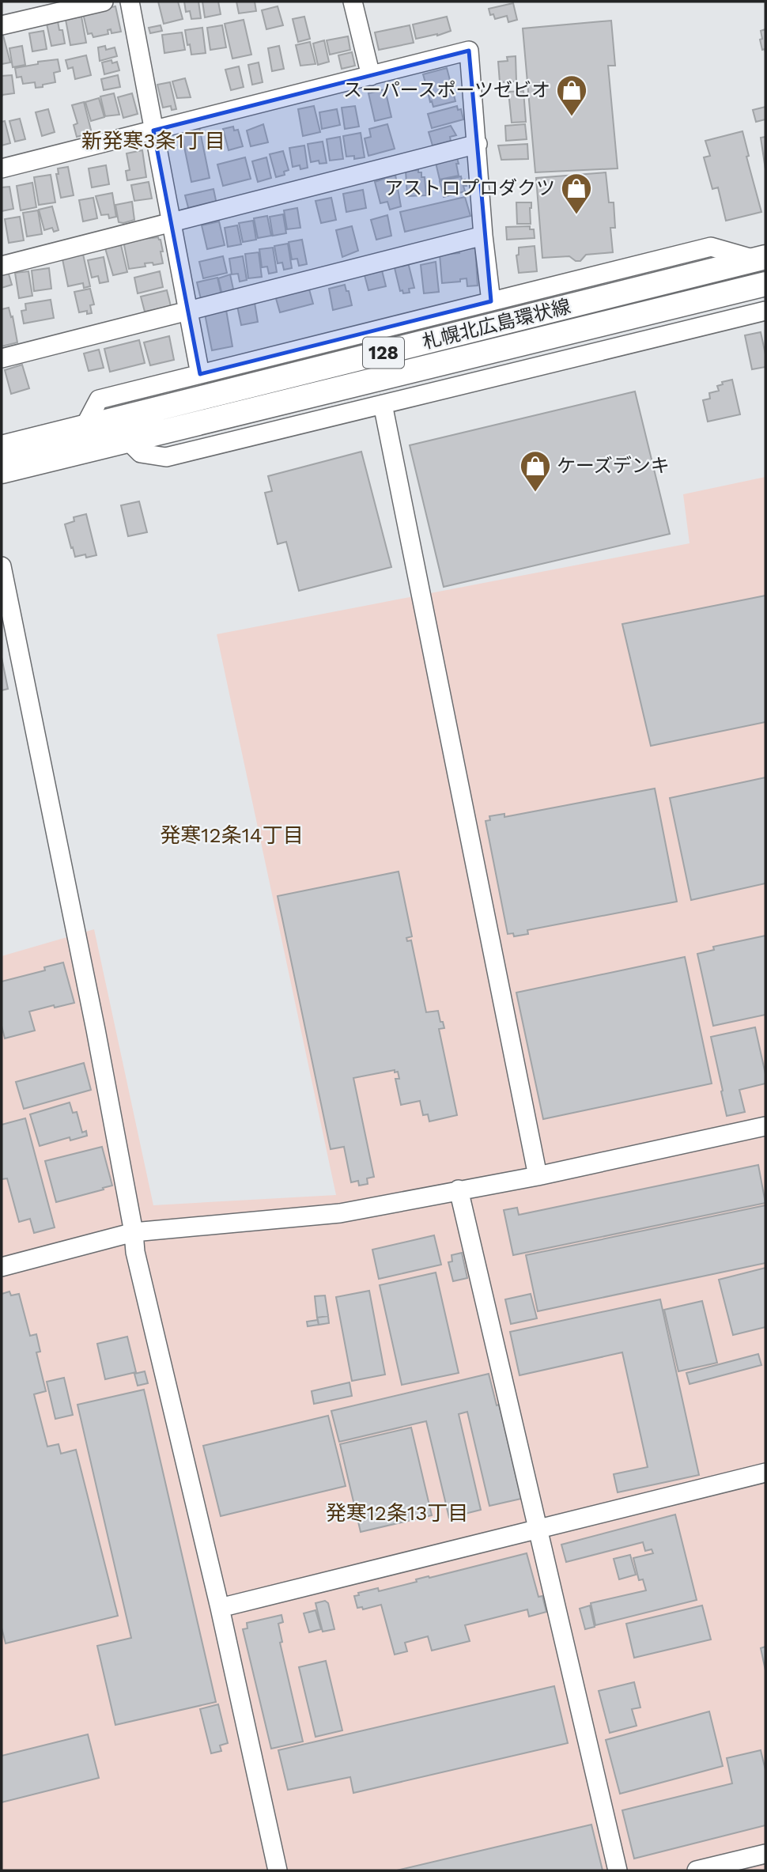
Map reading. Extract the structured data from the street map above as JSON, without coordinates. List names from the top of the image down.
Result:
{
  "streets": {
    "main road": ["札幌北広島環状線", "128"]
  },
  "districts": ["新発寒3条1丁目", "発寒12条14丁目", "発寒12条13丁目"],
  "places": {
    "shop": ["スーパースポーツゼビオ", "アストロプロダクツ", "ケーズデンキ"]
  }
}
